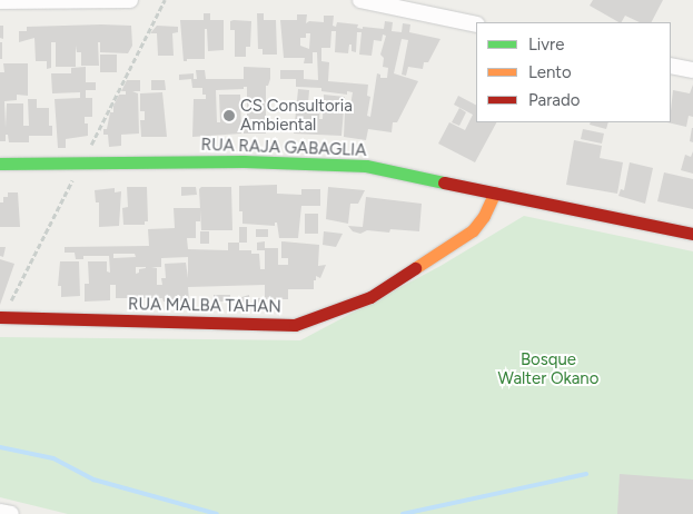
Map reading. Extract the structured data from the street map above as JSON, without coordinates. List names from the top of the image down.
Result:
{
  "streets": {
    "street": ["RUA RAJA GABAGLIA", "RUA MALBA TAHAN"]
  },
  "crossings": [
    ["RUA RAJA GABAGLIA", "RUA MALBA TAHAN"]
  ],
  "parks": ["Bosque Walter Okano"],
  "places": ["CS Consultoria Ambiental"],
  "legend": ["Livre", "Lento", "Parado"]
}
